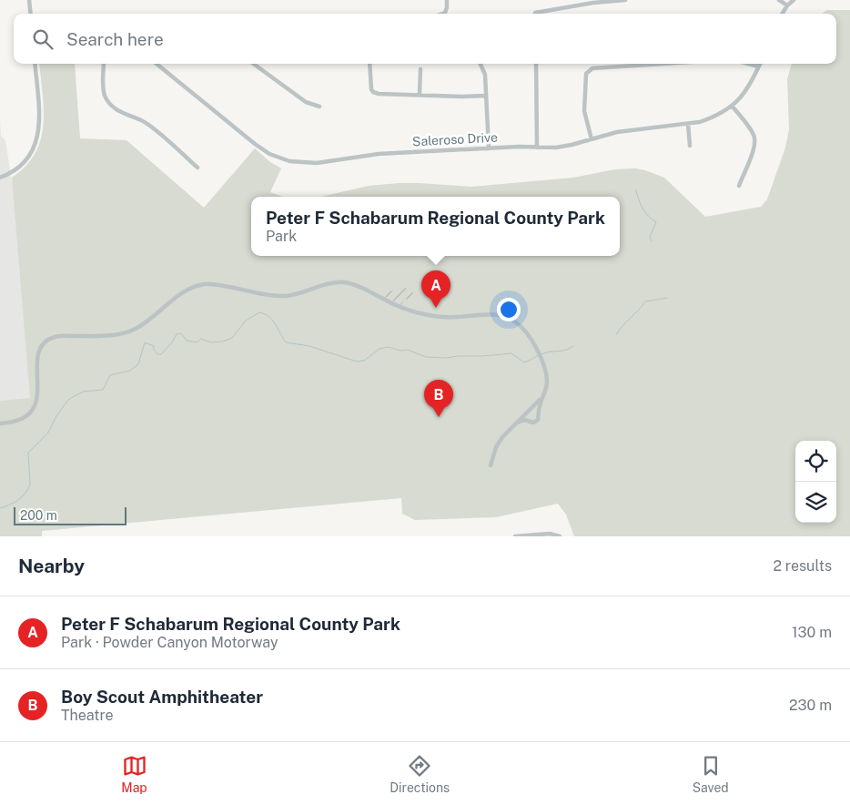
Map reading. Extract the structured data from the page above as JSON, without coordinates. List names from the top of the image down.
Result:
{
  "streets": {
    "street": ["Saleroso Drive"]
  },
  "scale_bar": "200 m",
  "page": {
    "search": "Search here",
    "popup": ["Peter F Schabarum Regional County Park", "Park"],
    "pins": ["A", "B"],
    "scale": "200 m",
    "heading": ["Nearby", "2 results"],
    "list": [
      {
        "mark": "A",
        "name": "Peter F Schabarum Regional County Park",
        "note": "Park · Powder Canyon Motorway",
        "value": "130 m"
      },
      {
        "mark": "B",
        "name": "Boy Scout Amphitheater",
        "note": "Theatre",
        "value": "230 m"
      }
    ],
    "nav": ["Map", "Directions", "Saved"]
  }
}
